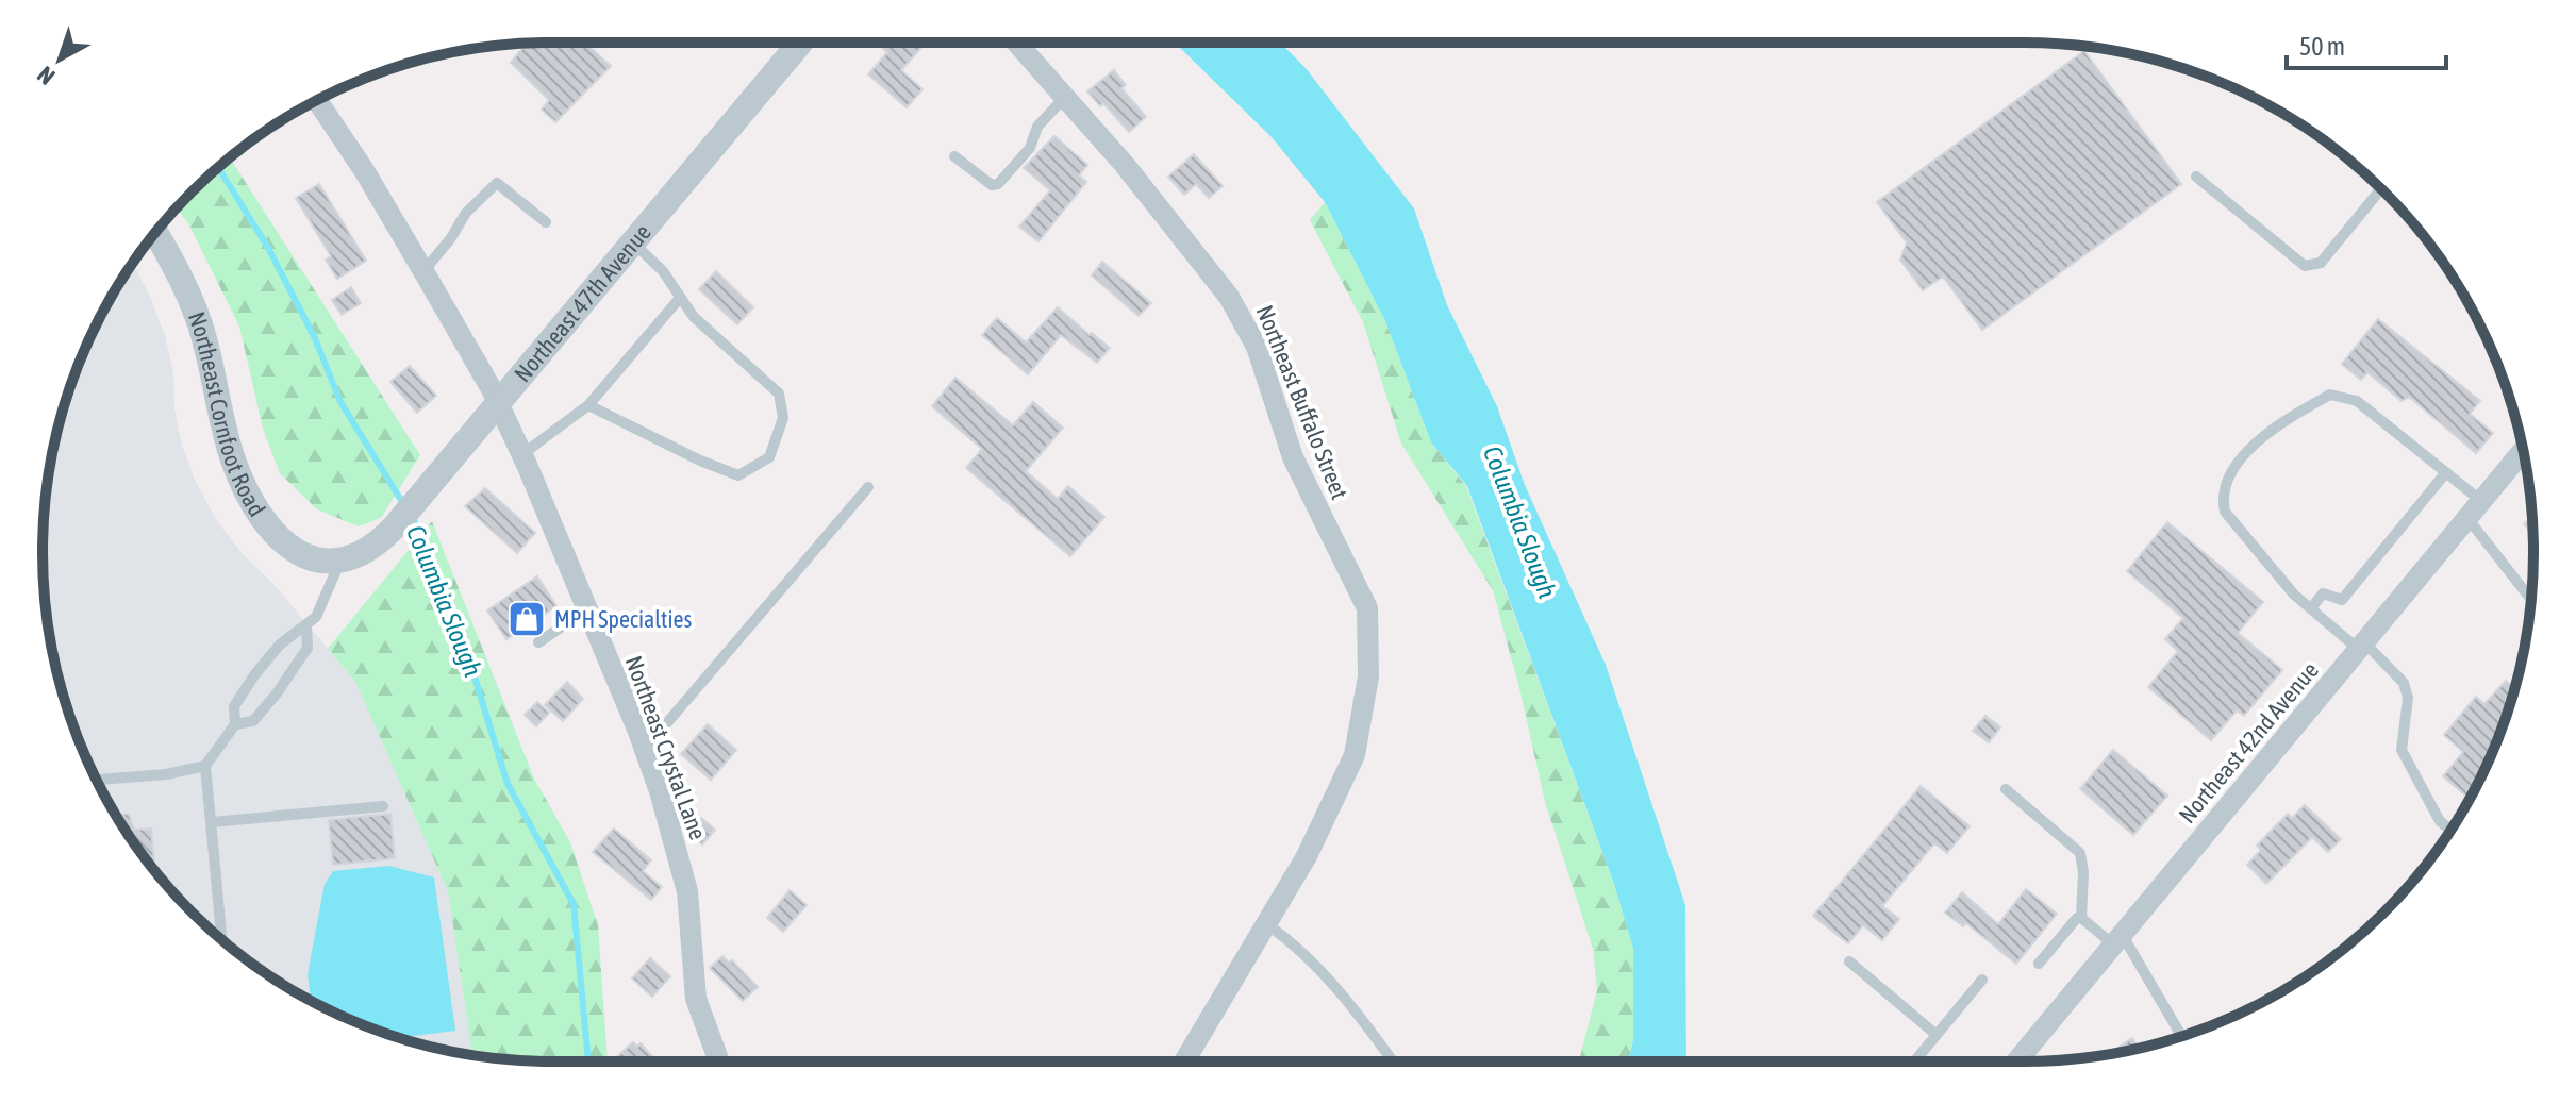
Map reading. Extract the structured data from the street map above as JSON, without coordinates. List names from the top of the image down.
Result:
{
  "streets": {
    "street": [
      "Northeast 47th Avenue",
      "Northeast Buffalo Street",
      "Northeast Cornfoot Road",
      "Northeast 42nd Avenue",
      "Northeast Crystal Lane"
    ]
  },
  "crossings": [
    ["Northeast 47th Avenue", "Northeast Cornfoot Road"],
    ["Northeast 47th Avenue", "Northeast Crystal Lane"]
  ],
  "water": ["Columbia Slough"],
  "places": {
    "shop": ["MPH Specialties"]
  },
  "scale_bar": "50 m",
  "north": "bottom left"
}
